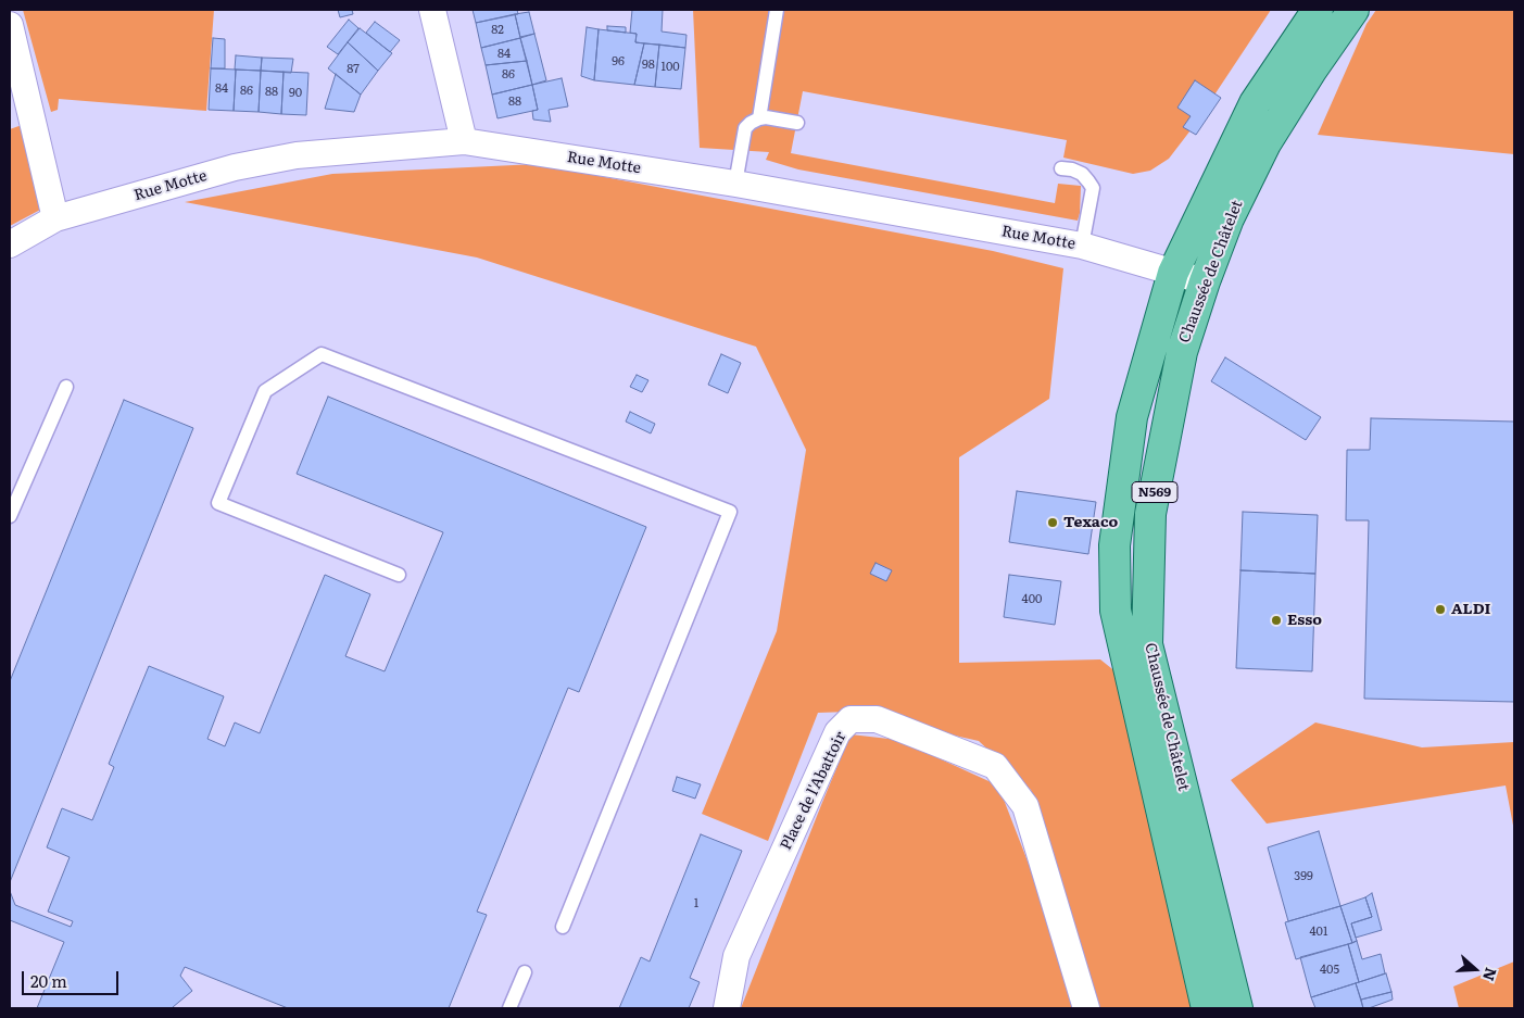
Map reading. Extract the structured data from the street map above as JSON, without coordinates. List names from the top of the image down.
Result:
{
  "streets": {
    "main road": ["Chaussée de Châtelet", "N569"],
    "street": ["Rue Motte", "Place de l'Abattoir"]
  },
  "crossings": [
    ["Rue Motte", "Chaussée de Châtelet"]
  ],
  "places": ["Texaco", "ALDI", "Esso"],
  "house_numbers": [
    "82",
    "84",
    "96",
    "98",
    "100",
    "87",
    "86",
    "84",
    "86",
    "88",
    "90",
    "88",
    "400",
    "399",
    "1",
    "401",
    "405"
  ],
  "scale_bar": "20 m",
  "north": "right"
}
